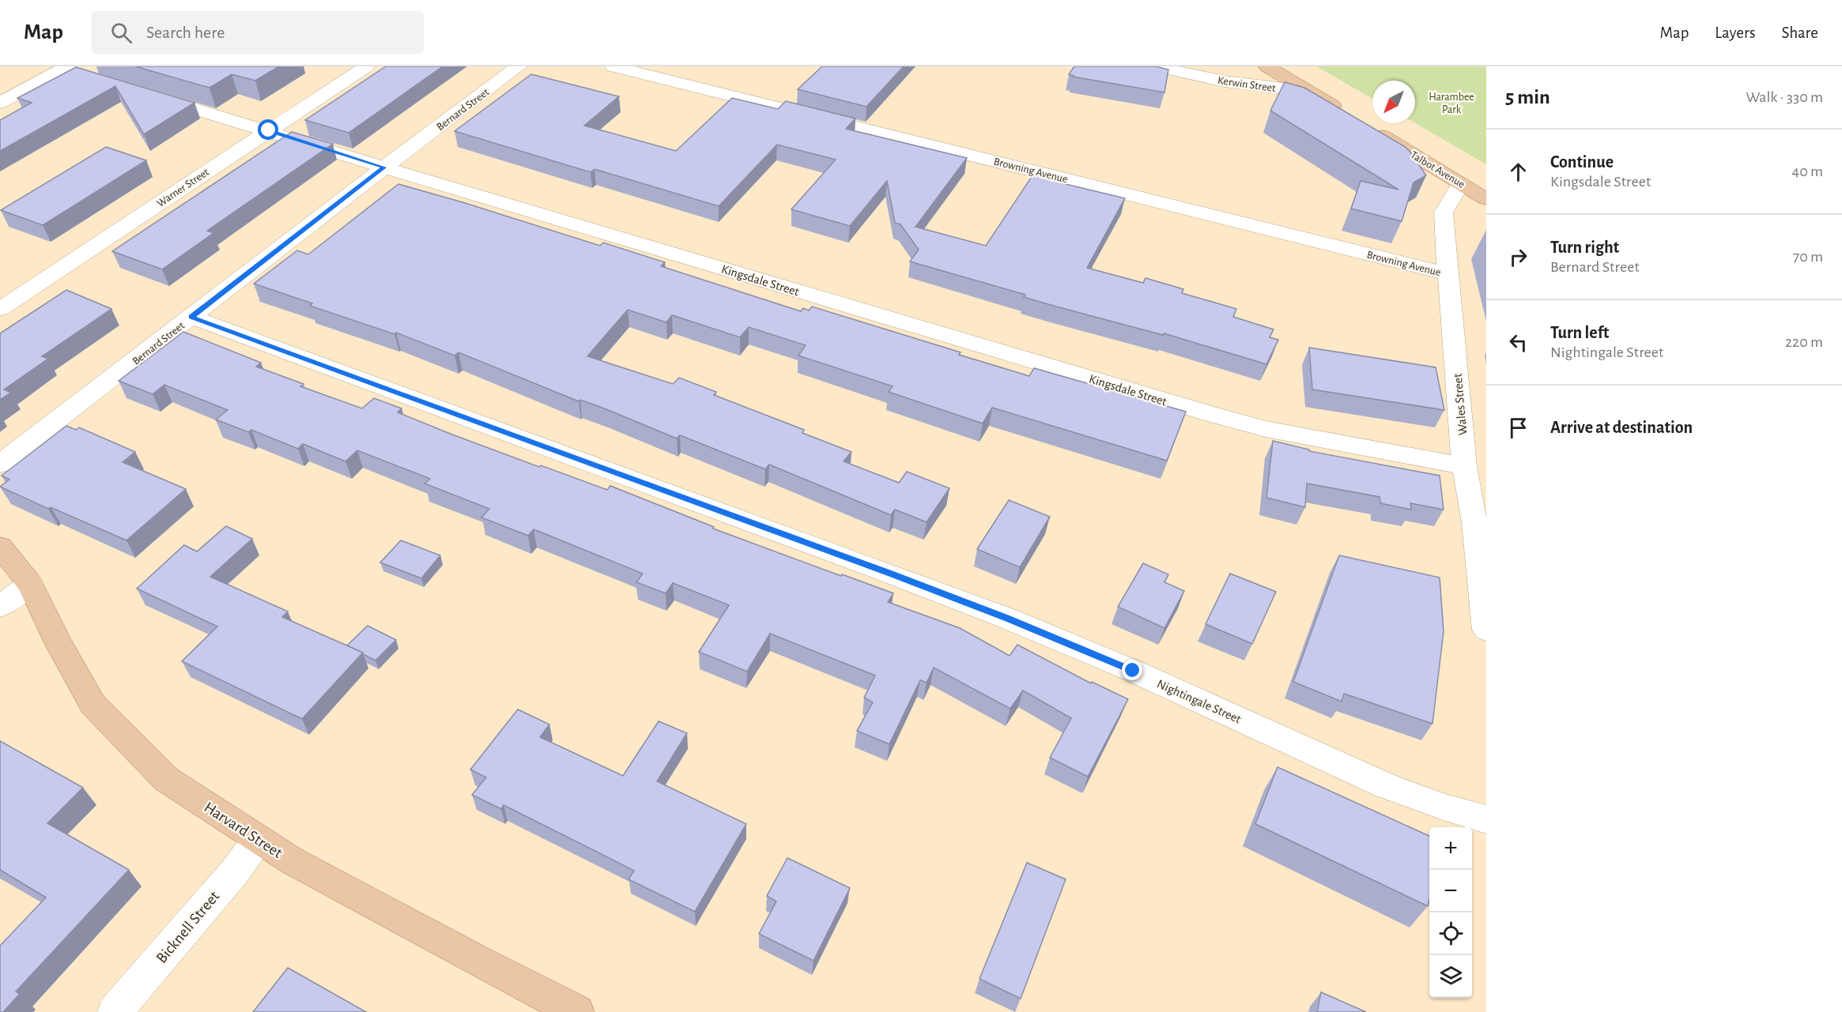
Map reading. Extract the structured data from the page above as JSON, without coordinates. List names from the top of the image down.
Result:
{
  "streets": {
    "main road": ["Talbot Avenue", "Harvard Street"],
    "street": [
      "Kerwin Street",
      "Bernard Street",
      "Browning Avenue",
      "Warner Street",
      "Kingsdale Street",
      "Wales Street",
      "Nightingale Street",
      "Bicknell Street"
    ]
  },
  "crossings": [
    ["Bernard Street", "Kingsdale Street"],
    ["Bernard Street", "Nightingale Street"],
    ["Talbot Avenue", "Wales Street"],
    ["Browning Avenue", "Wales Street"],
    ["Warner Street", "Kingsdale Street"],
    ["Kingsdale Street", "Wales Street"],
    ["Harvard Street", "Bicknell Street"]
  ],
  "parks": ["Harambee Park"],
  "north": "bottom left",
  "page": {
    "header": "Map",
    "search": "Search here",
    "nav": ["Map", "Layers", "Share"],
    "heading": ["5 min", "Walk · 330 m"],
    "list": [
      ["Continue", "Kingsdale Street", "40 m"],
      ["Turn right", "Bernard Street", "70 m"],
      ["Turn left", "Nightingale Street", "220 m"],
      "Arrive at destination"
    ],
    "map_buttons": ["+", "−"]
  }
}
